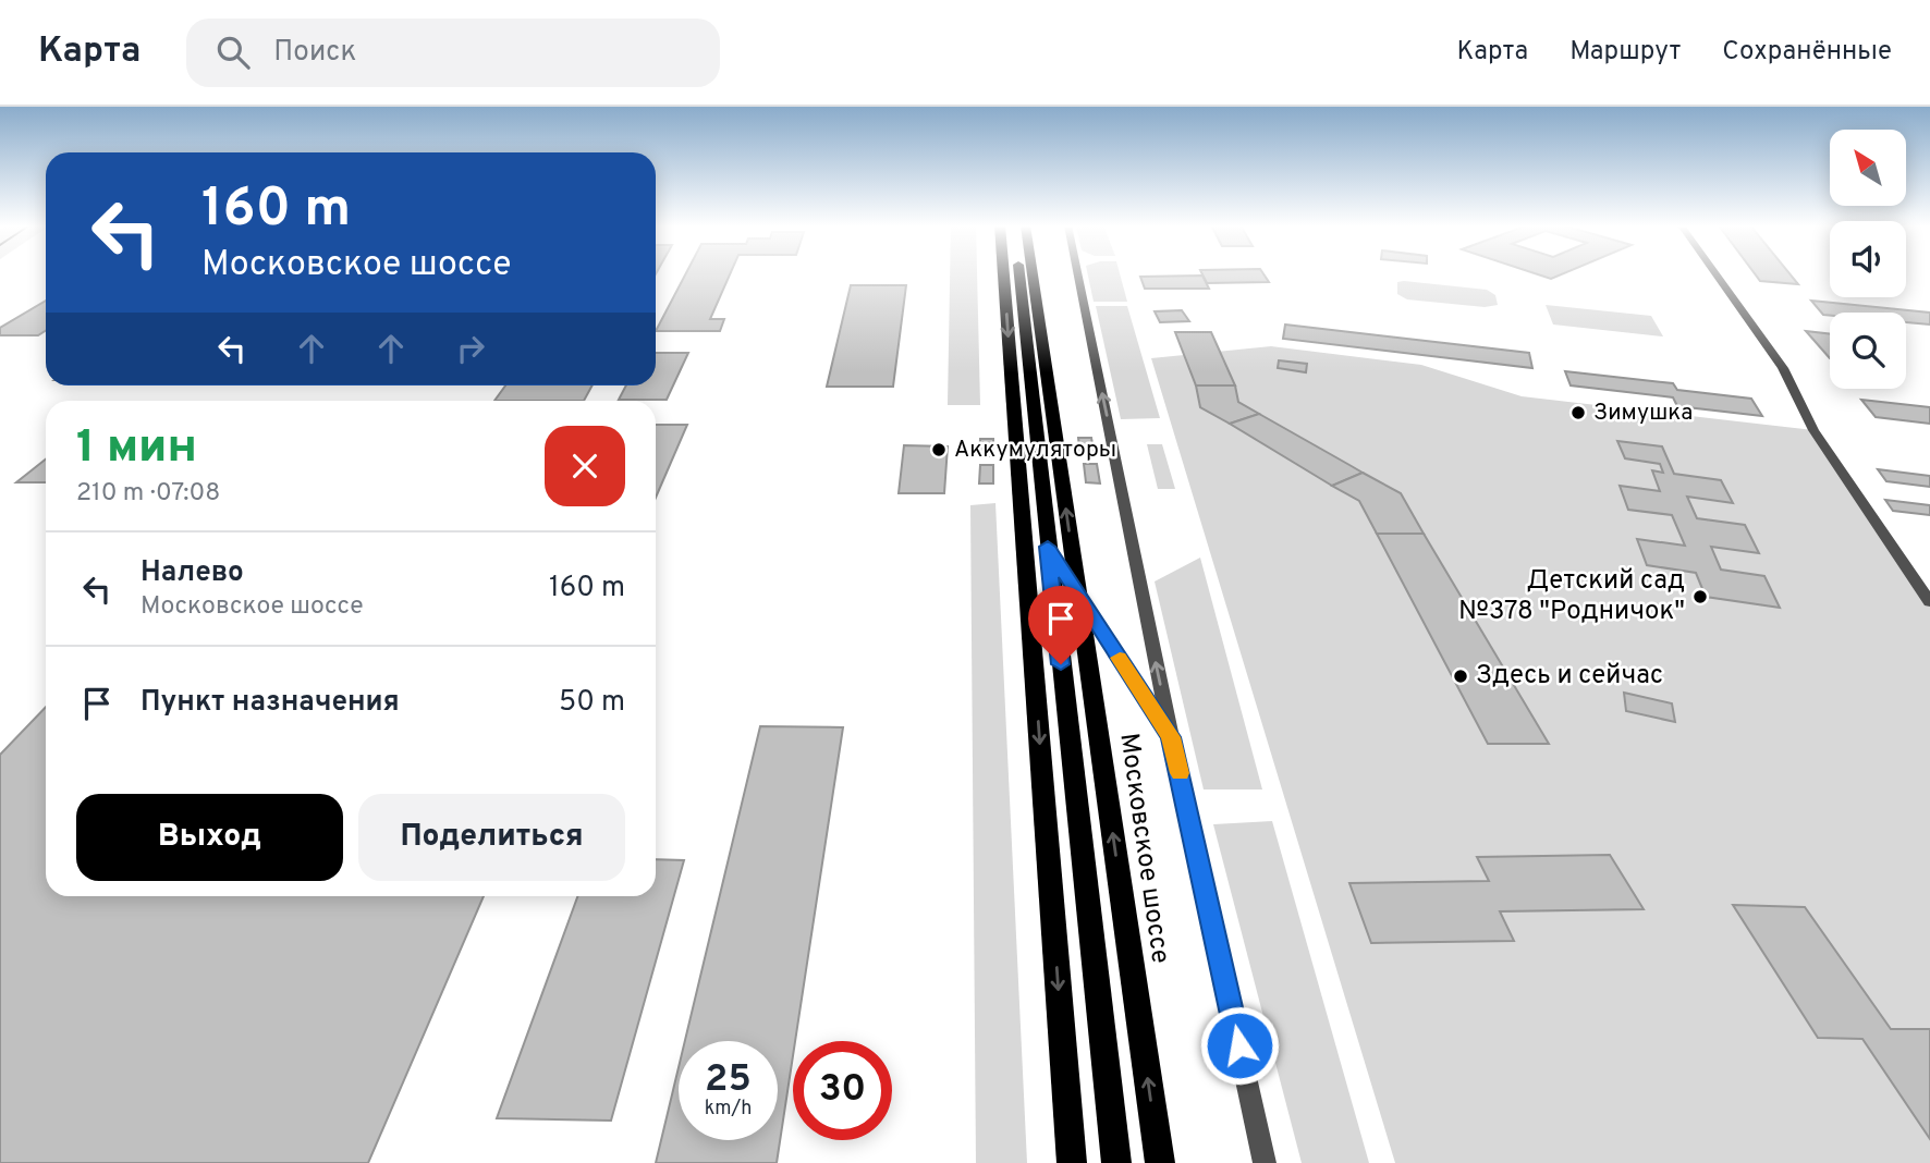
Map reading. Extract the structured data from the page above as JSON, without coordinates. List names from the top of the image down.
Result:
{
  "streets": {
    "main road": ["Московское шоссе"]
  },
  "places": [
    "Зимушка",
    "Аккумуляторы",
    "Детский сад №378 \"Родничок\"",
    "Здесь и сейчас"
  ],
  "north": "top left",
  "page": {
    "header": "Карта",
    "search": "Поиск",
    "nav": ["Карта", "Маршрут", "Сохранённые"],
    "turn": ["160 m", "Московское шоссе"],
    "heading": ["1 мин", "210 m · 07:08"],
    "list": [
      {
        "name": "Налево",
        "note": "Московское шоссе",
        "value": "160 m"
      },
      {
        "name": "Пункт назначения",
        "value": "50 m"
      }
    ],
    "buttons": ["Выход", "Поделиться"],
    "speed": "25 km/h",
    "limit": "30"
  }
}
